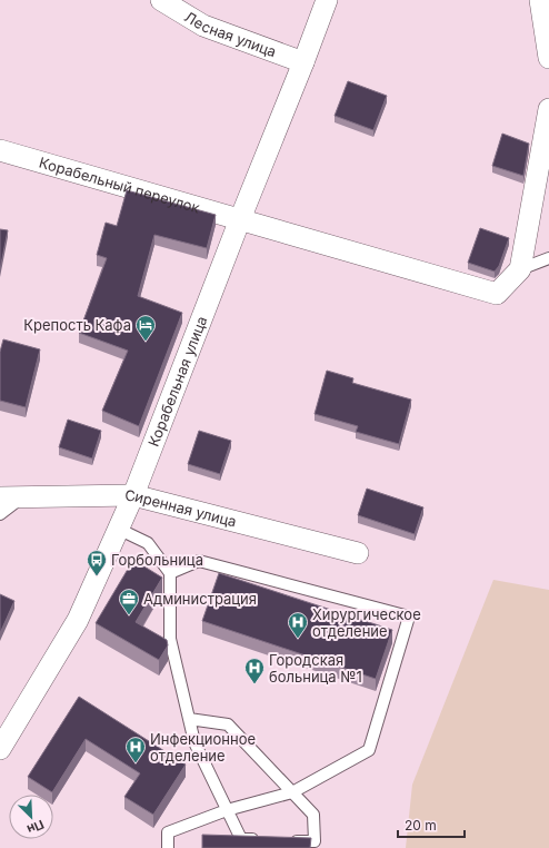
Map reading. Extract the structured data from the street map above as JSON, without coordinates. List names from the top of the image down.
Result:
{
  "streets": {
    "street": [
      "Лесная улица",
      "Корабельный переулок",
      "Корабельная улица",
      "Сиренная улица"
    ]
  },
  "crossings": [
    ["Лесная улица", "Корабельная улица"],
    ["Корабельный переулок", "Корабельная улица"],
    ["Корабельная улица", "Сиренная улица"]
  ],
  "places": {
    "hotel": ["Крепость Кафа"],
    "bus stop": ["Горбольница"],
    "office": ["Администрация"],
    "hospital": ["Хирургическое отделение", "Городская больница №1", "Инфекционное отделение"]
  },
  "scale_bar": "20 m",
  "north": "bottom right"
}
